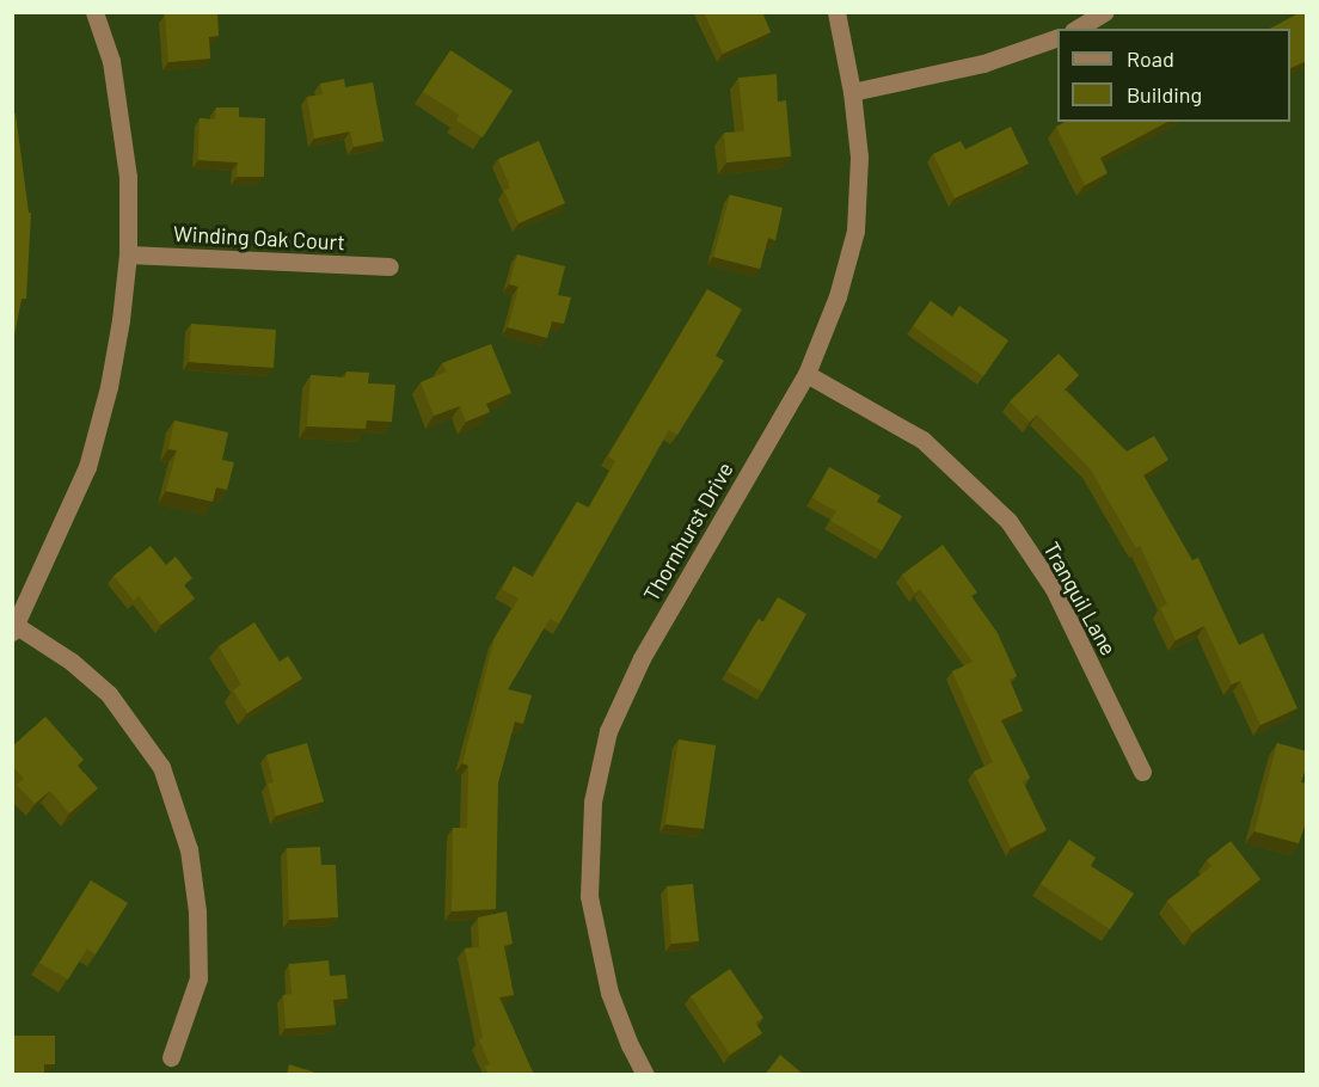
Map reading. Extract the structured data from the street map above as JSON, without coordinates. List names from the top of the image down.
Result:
{
  "streets": {
    "street": ["Winding Oak Court", "Thornhurst Drive", "Tranquil Lane"]
  },
  "crossings": [
    ["Thornhurst Drive", "Tranquil Lane"]
  ],
  "legend": ["Road", "Building"]
}
